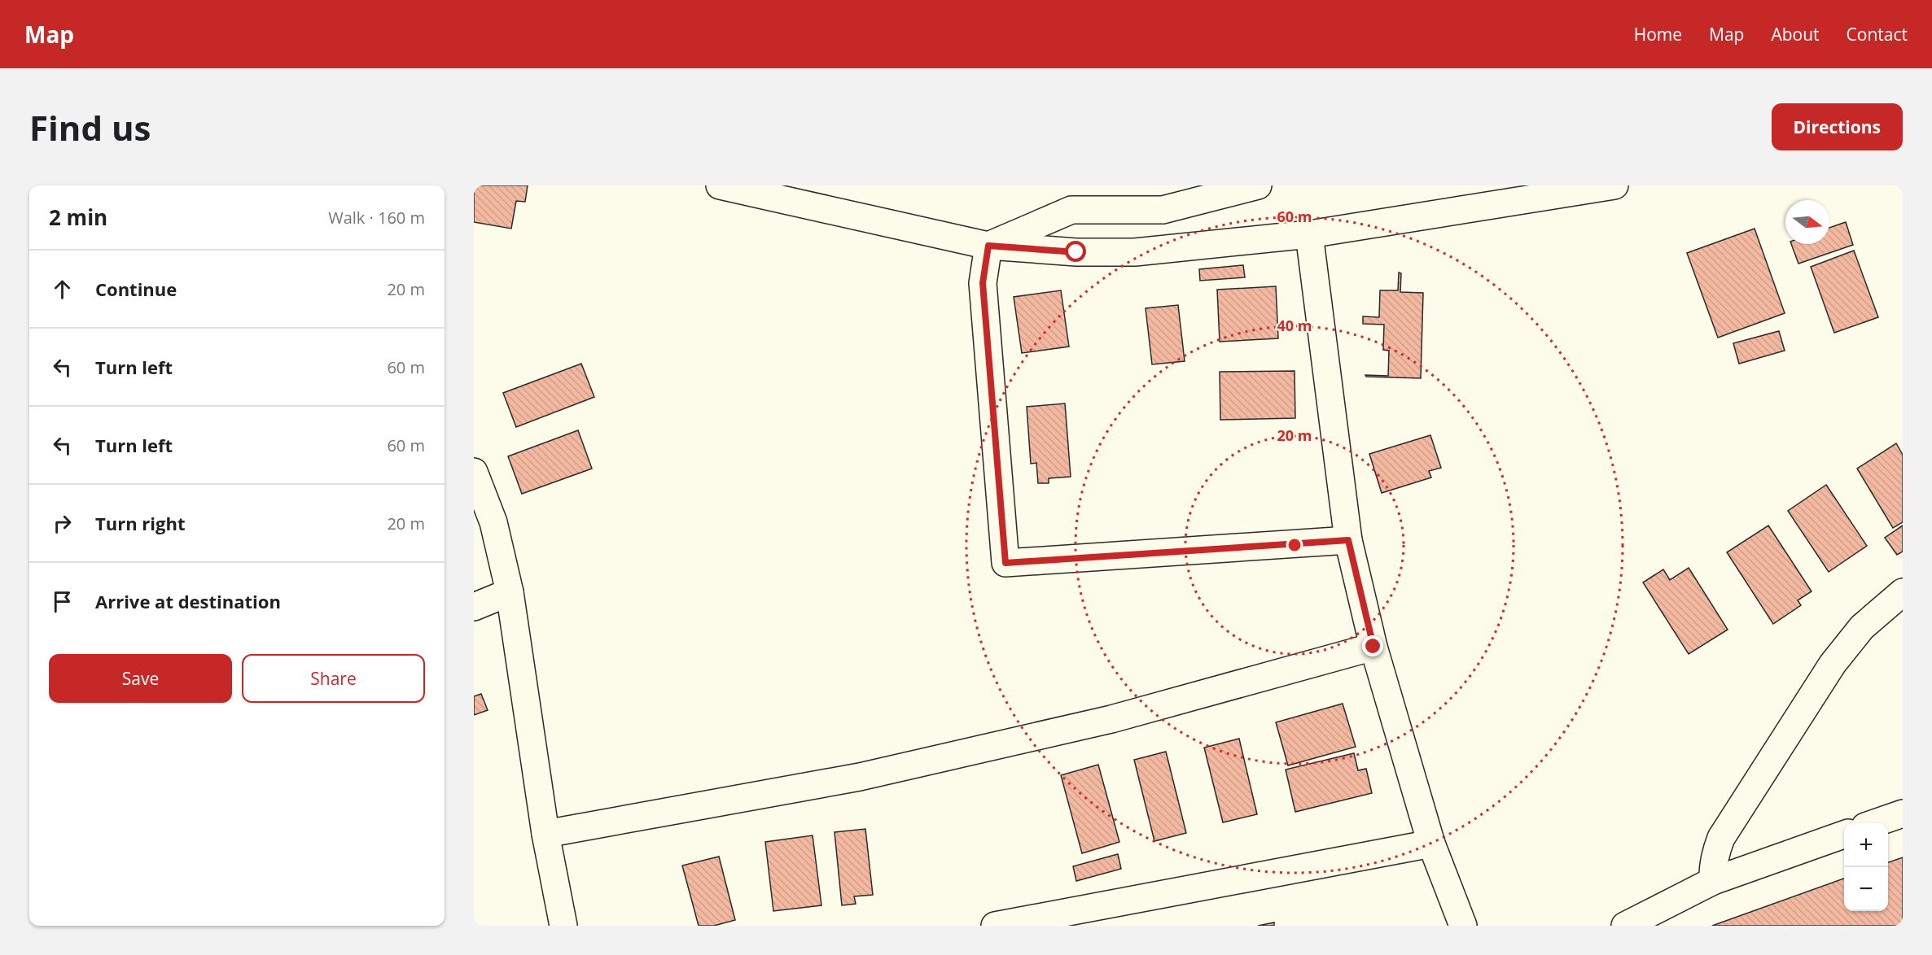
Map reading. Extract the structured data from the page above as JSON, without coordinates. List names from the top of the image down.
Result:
{
  "north": "right",
  "page": {
    "header": "Map",
    "nav": [
      "Home",
      "Map",
      "About",
      "Contact"
    ],
    "buttons": [
      "Directions",
      ["Save", "Share"]
    ],
    "title": "Find us",
    "heading": ["2 min", "Walk · 160 m"],
    "list": [
      ["Continue", "20 m"],
      ["Turn left", "60 m"],
      ["Turn left", "60 m"],
      ["Turn right", "20 m"],
      "Arrive at destination"
    ],
    "map_buttons": ["+", "−"]
  },
  "rings": ["60 m", "40 m", "20 m"]
}
